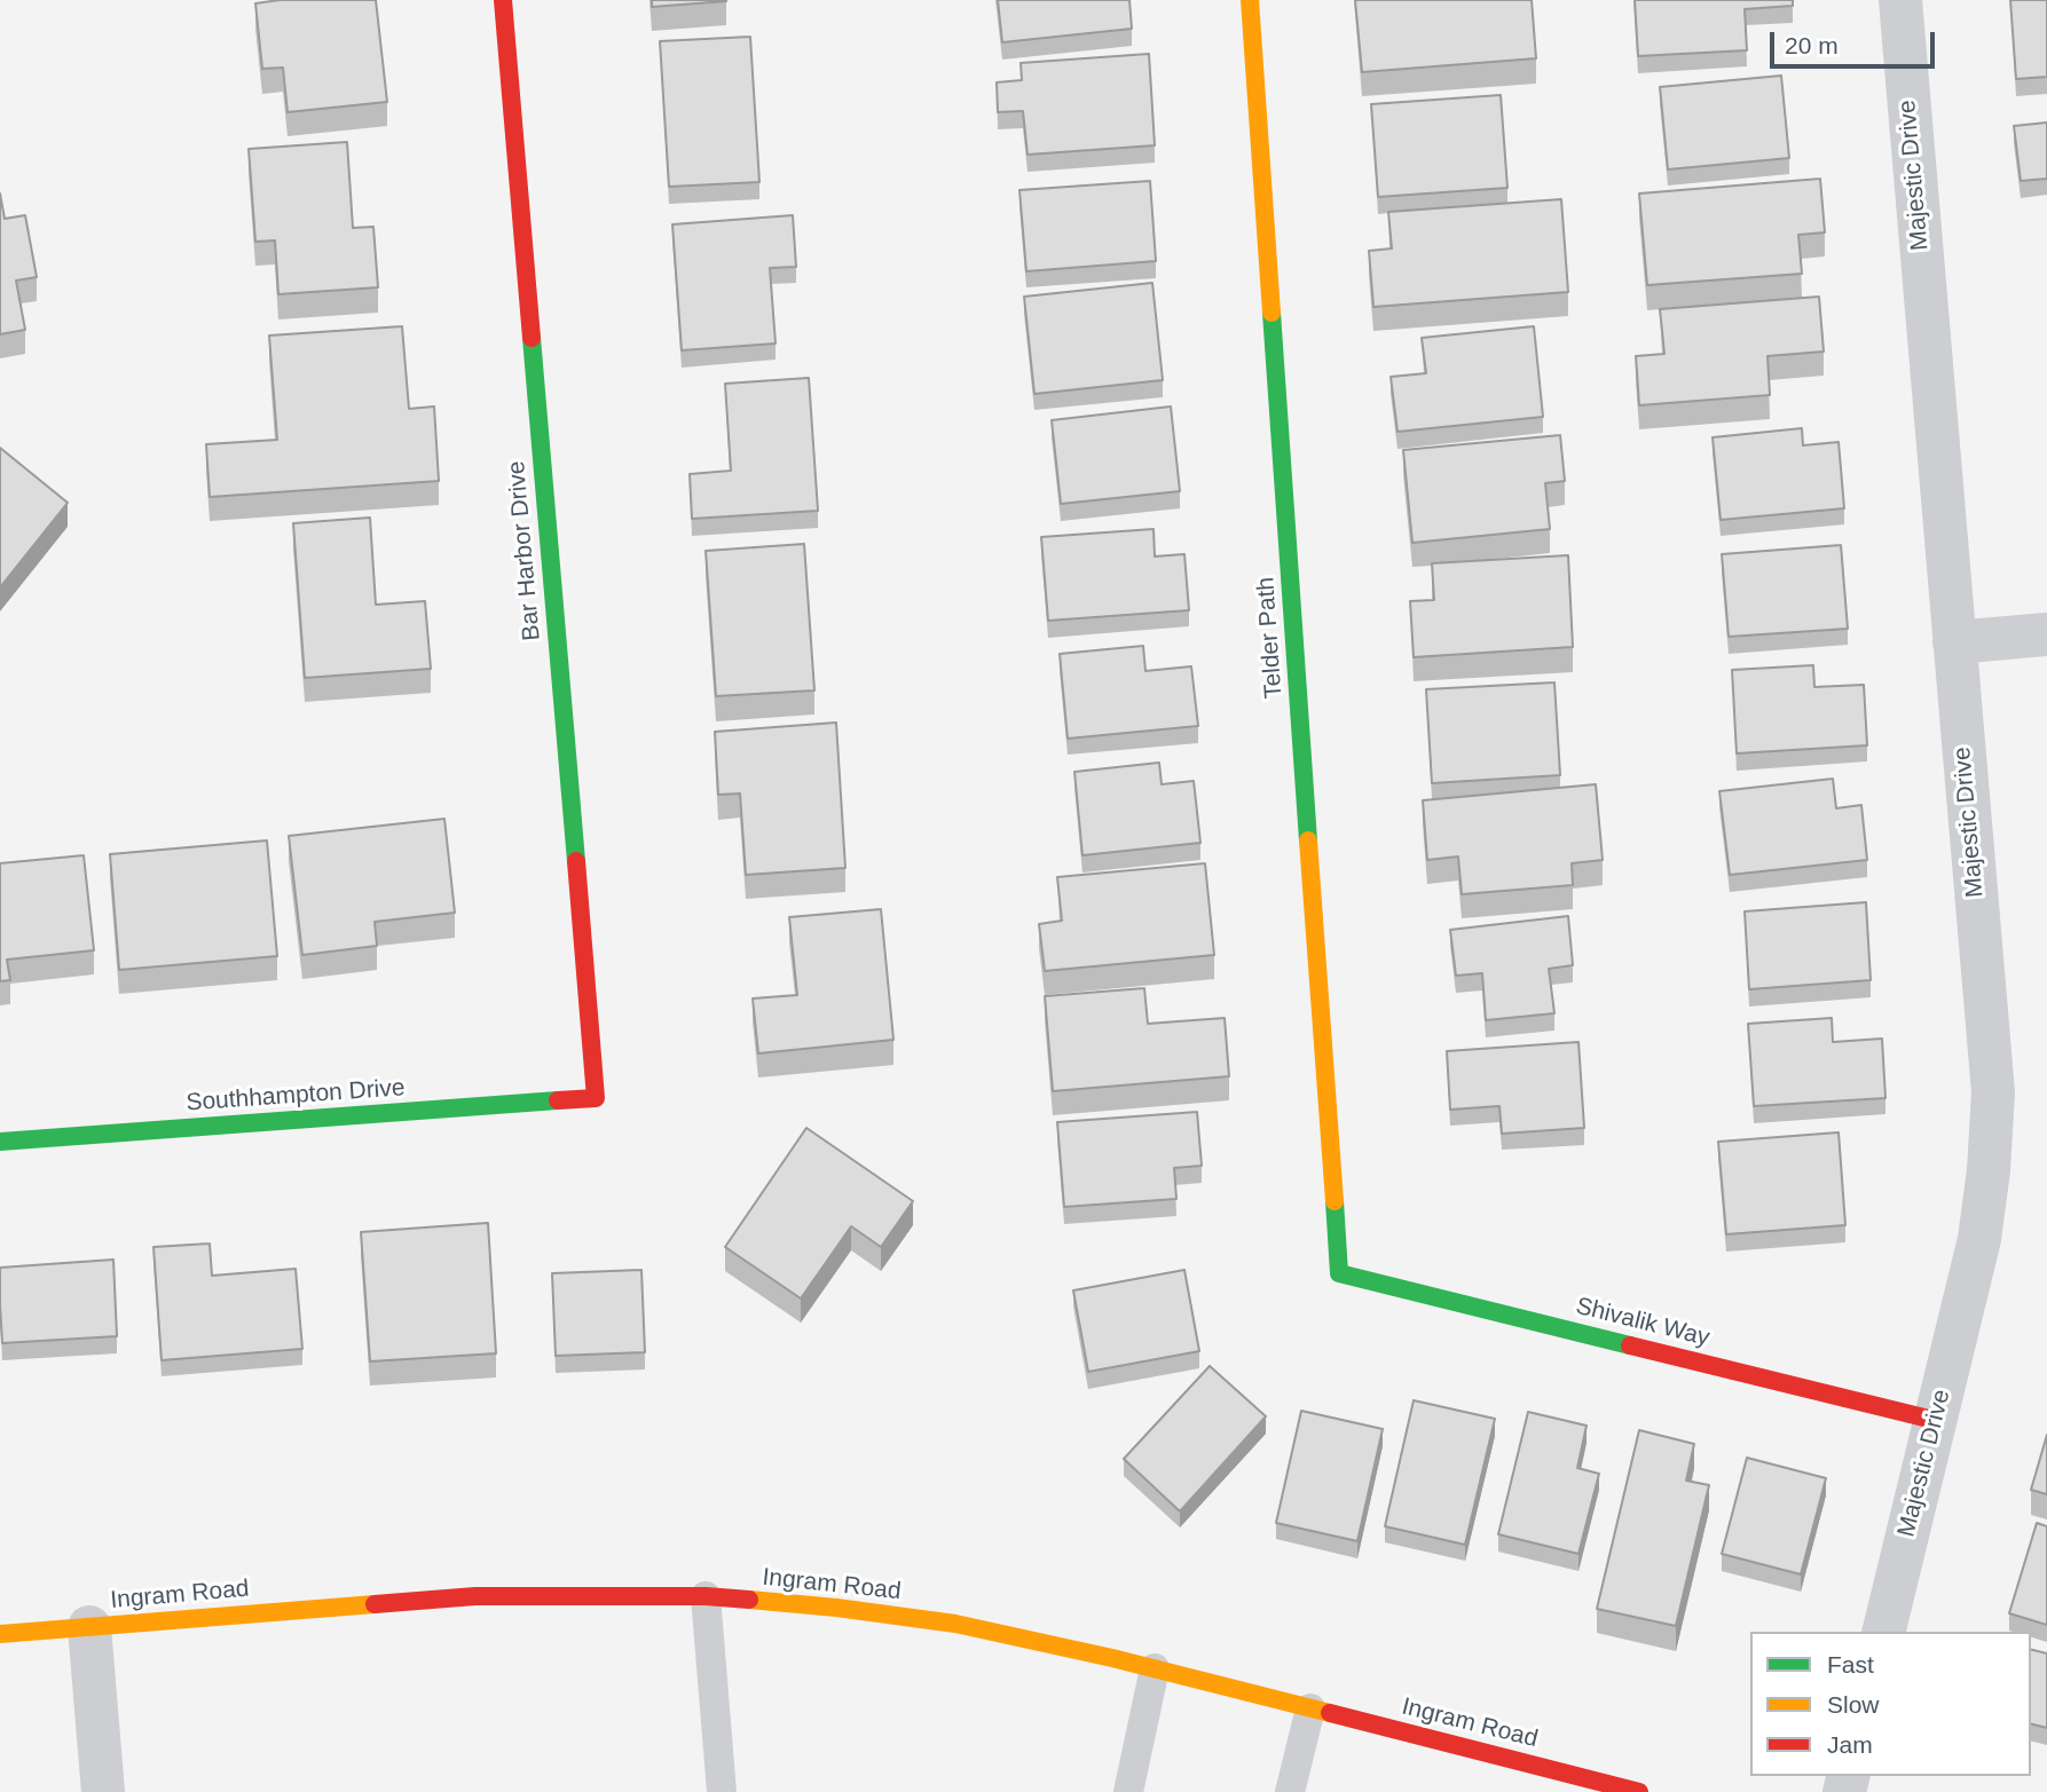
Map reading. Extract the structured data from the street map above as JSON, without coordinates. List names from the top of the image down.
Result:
{
  "streets": {
    "street": [
      "Majestic Drive",
      "Bar Harbor Drive",
      "Telder Path",
      "Southhampton Drive",
      "Shivalik Way",
      "Ingram Road"
    ]
  },
  "crossings": [
    ["Majestic Drive", "Shivalik Way"],
    ["Bar Harbor Drive", "Southhampton Drive"],
    ["Telder Path", "Shivalik Way"]
  ],
  "legend": ["Fast", "Slow", "Jam"],
  "scale_bar": "20 m"
}
